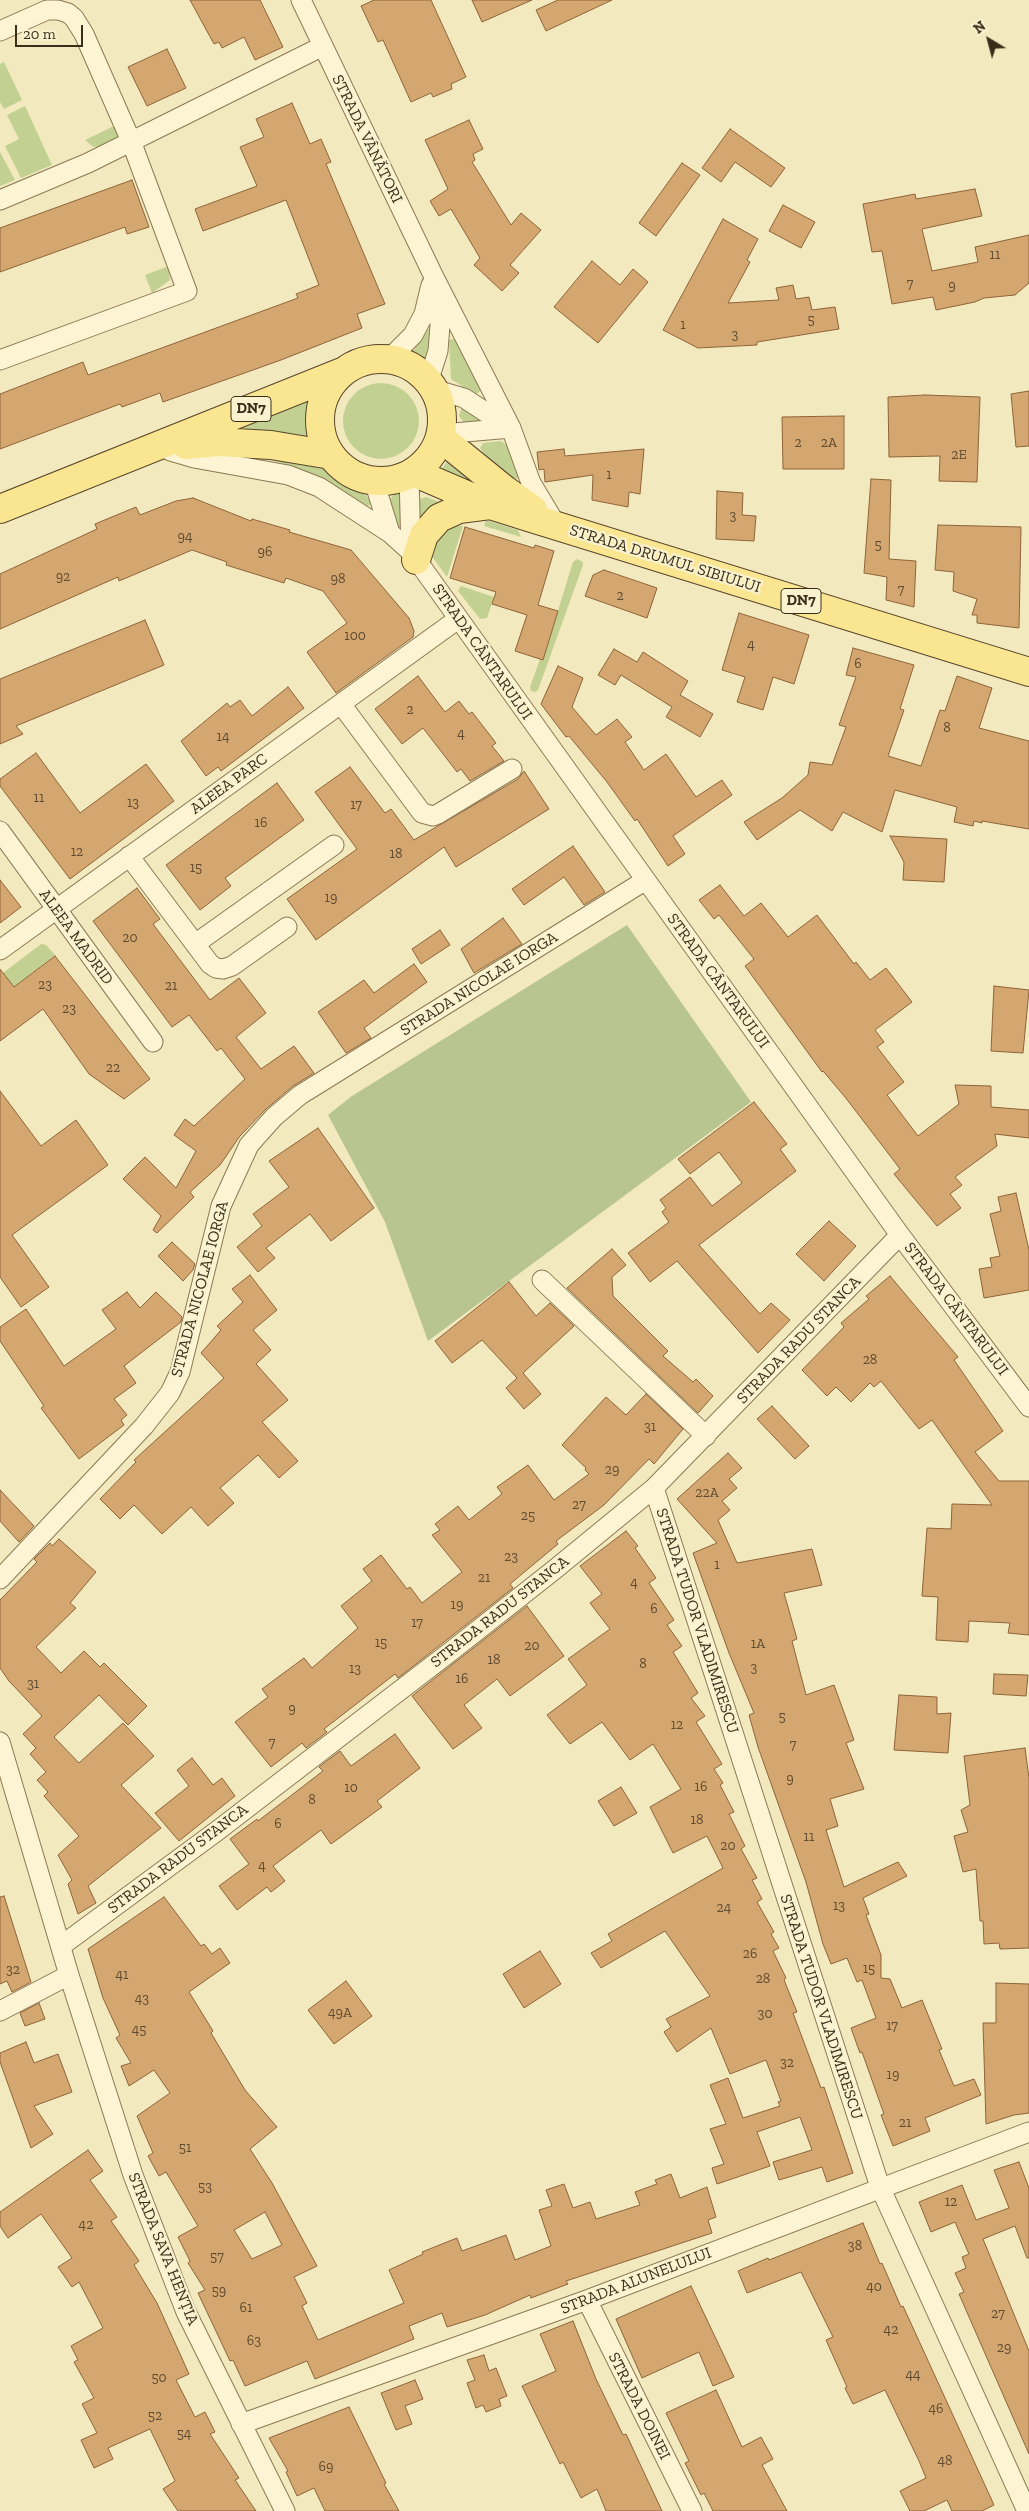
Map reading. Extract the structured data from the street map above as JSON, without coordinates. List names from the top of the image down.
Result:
{
  "streets": {
    "main road": ["DN7", "STRADA DRUMUL SIBIULUI"],
    "street": [
      "STRADA VÂNĂTORI",
      "STRADA CÂNTARULUI",
      "ALEEA PARC",
      "ALEEA MADRID",
      "STRADA NICOLAE IORGA",
      "STRADA RADU STANCA",
      "STRADA TUDOR VLADIMIRESCU",
      "STRADA SAVA HENȚIA",
      "STRADA ALUNELULUI",
      "STRADA DOINEI"
    ]
  },
  "crossings": [
    ["STRADA VÂNĂTORI", "DN7"],
    ["STRADA VÂNĂTORI", "STRADA DRUMUL SIBIULUI"],
    ["DN7", "STRADA DRUMUL SIBIULUI"],
    ["DN7", "STRADA CÂNTARULUI"],
    ["STRADA CÂNTARULUI", "ALEEA PARC"],
    ["STRADA CÂNTARULUI", "STRADA NICOLAE IORGA"],
    ["STRADA CÂNTARULUI", "STRADA RADU STANCA"],
    ["ALEEA PARC", "ALEEA MADRID"],
    ["STRADA RADU STANCA", "STRADA TUDOR VLADIMIRESCU"],
    ["STRADA RADU STANCA", "STRADA SAVA HENȚIA"],
    ["STRADA TUDOR VLADIMIRESCU", "STRADA ALUNELULUI"],
    ["STRADA SAVA HENȚIA", "STRADA ALUNELULUI"],
    ["STRADA ALUNELULUI", "STRADA DOINEI"]
  ],
  "house_numbers": [
    "11",
    "7",
    "9",
    "5",
    "1",
    "3",
    "2",
    "2A",
    "2E",
    "1",
    "3",
    "94",
    "5",
    "96",
    "92",
    "98",
    "7",
    "2",
    "100",
    "4",
    "6",
    "2",
    "8",
    "4",
    "14",
    "11",
    "13",
    "17",
    "16",
    "12",
    "18",
    "15",
    "19",
    "20",
    "23",
    "21",
    "23",
    "22",
    "28",
    "31",
    "29",
    "22A",
    "27",
    "25",
    "23",
    "1",
    "21",
    "4",
    "19",
    "6",
    "17",
    "15",
    "1A",
    "20",
    "18",
    "8",
    "3",
    "13",
    "16",
    "31",
    "9",
    "5",
    "12",
    "7",
    "7",
    "9",
    "16",
    "10",
    "8",
    "18",
    "6",
    "11",
    "20",
    "4",
    "13",
    "24",
    "26",
    "15",
    "32",
    "41",
    "28",
    "43",
    "49A",
    "30",
    "17",
    "45",
    "32",
    "19",
    "21",
    "51",
    "53",
    "12",
    "42",
    "38",
    "57",
    "40",
    "59",
    "61",
    "27",
    "42",
    "63",
    "29",
    "44",
    "50",
    "46",
    "52",
    "54",
    "48",
    "69"
  ],
  "scale_bar": "20 m",
  "north": "top left"
}
